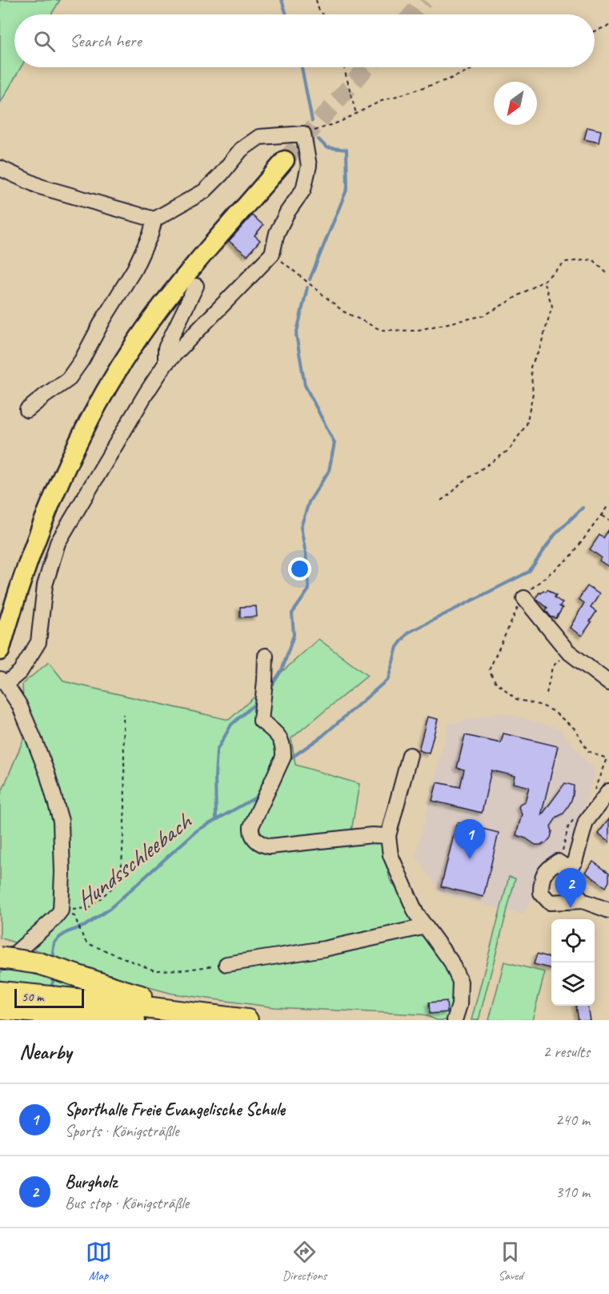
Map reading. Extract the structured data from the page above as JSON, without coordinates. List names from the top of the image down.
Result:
{
  "water": ["Hundsschleebach"],
  "scale_bar": "50 m",
  "north": "bottom left",
  "page": {
    "search": "Search here",
    "pins": ["1", "2"],
    "scale": "50 m",
    "heading": ["Nearby", "2 results"],
    "list": [
      {
        "mark": "1",
        "name": "Sporthalle Freie Evangelische Schule",
        "note": "Sports · Königsträßle",
        "value": "240 m"
      },
      {
        "mark": "2",
        "name": "Burgholz",
        "note": "Bus stop · Königsträßle",
        "value": "310 m"
      }
    ],
    "nav": ["Map", "Directions", "Saved"]
  }
}
